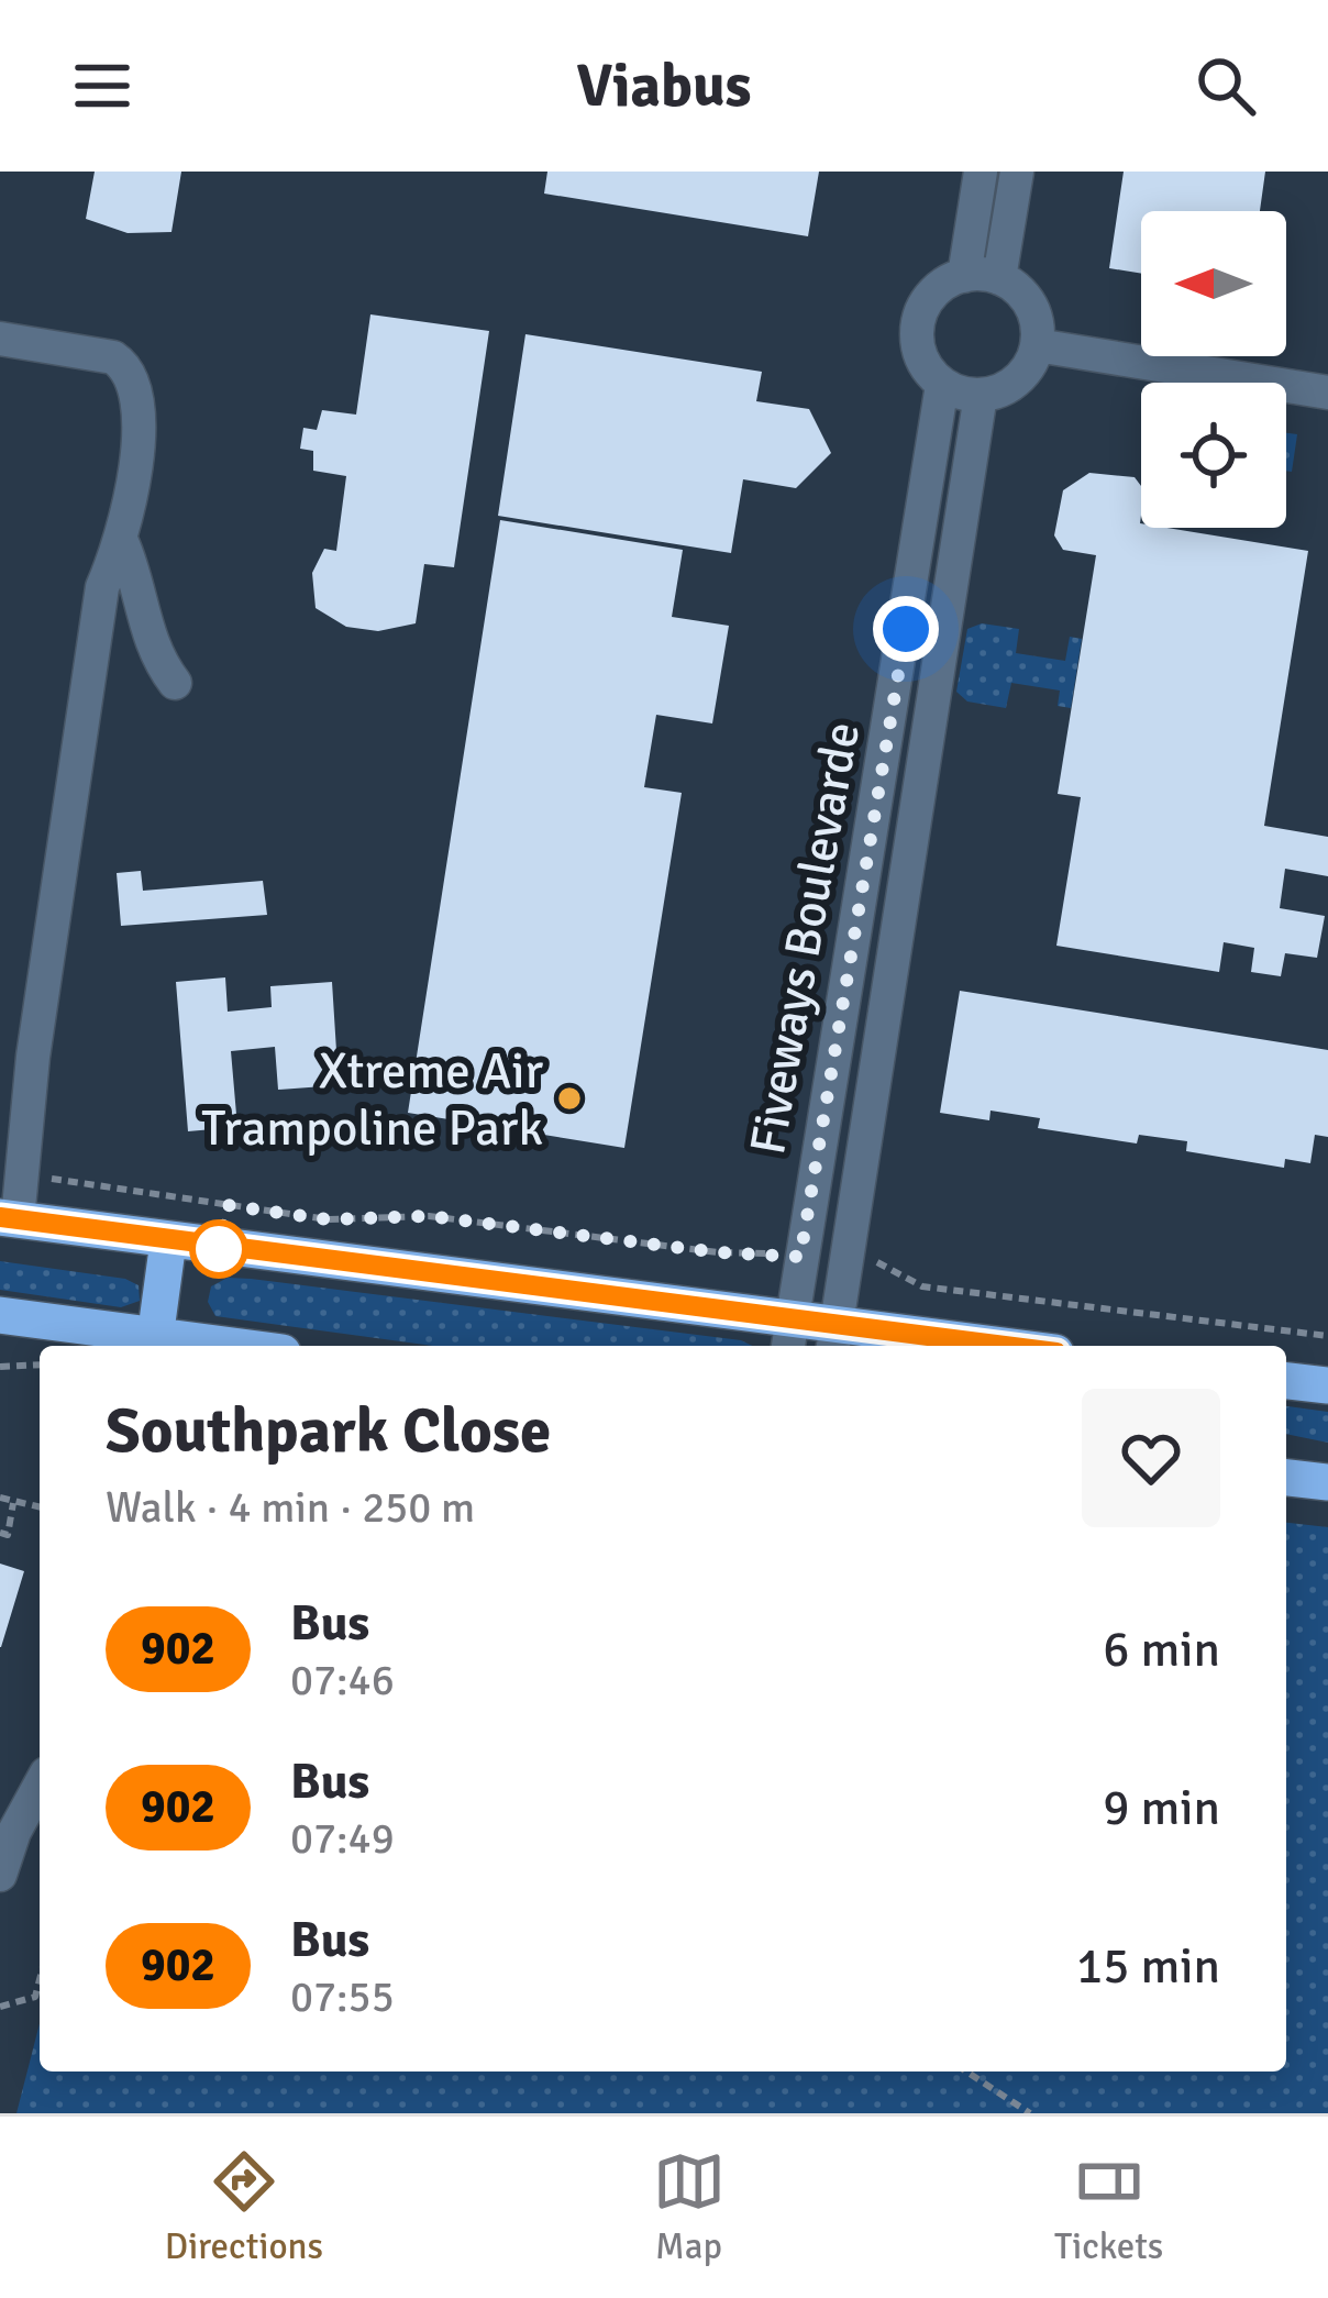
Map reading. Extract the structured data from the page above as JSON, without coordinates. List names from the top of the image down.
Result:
{
  "streets": {
    "street": ["Fiveways Boulevarde"]
  },
  "places": ["Xtreme Air Trampoline Park"],
  "lines": ["bus line 902"],
  "north": "left",
  "page": {
    "header": "Viabus",
    "heading": ["Southpark Close", "Walk · 4 min · 250 m"],
    "list": [
      {
        "mark": "902",
        "name": "Bus",
        "note": "07:46",
        "value": "6 min"
      },
      {
        "mark": "902",
        "name": "Bus",
        "note": "07:49",
        "value": "9 min"
      },
      {
        "mark": "902",
        "name": "Bus",
        "note": "07:55",
        "value": "15 min"
      }
    ],
    "tabs": ["Directions", "Map", "Tickets"]
  }
}
